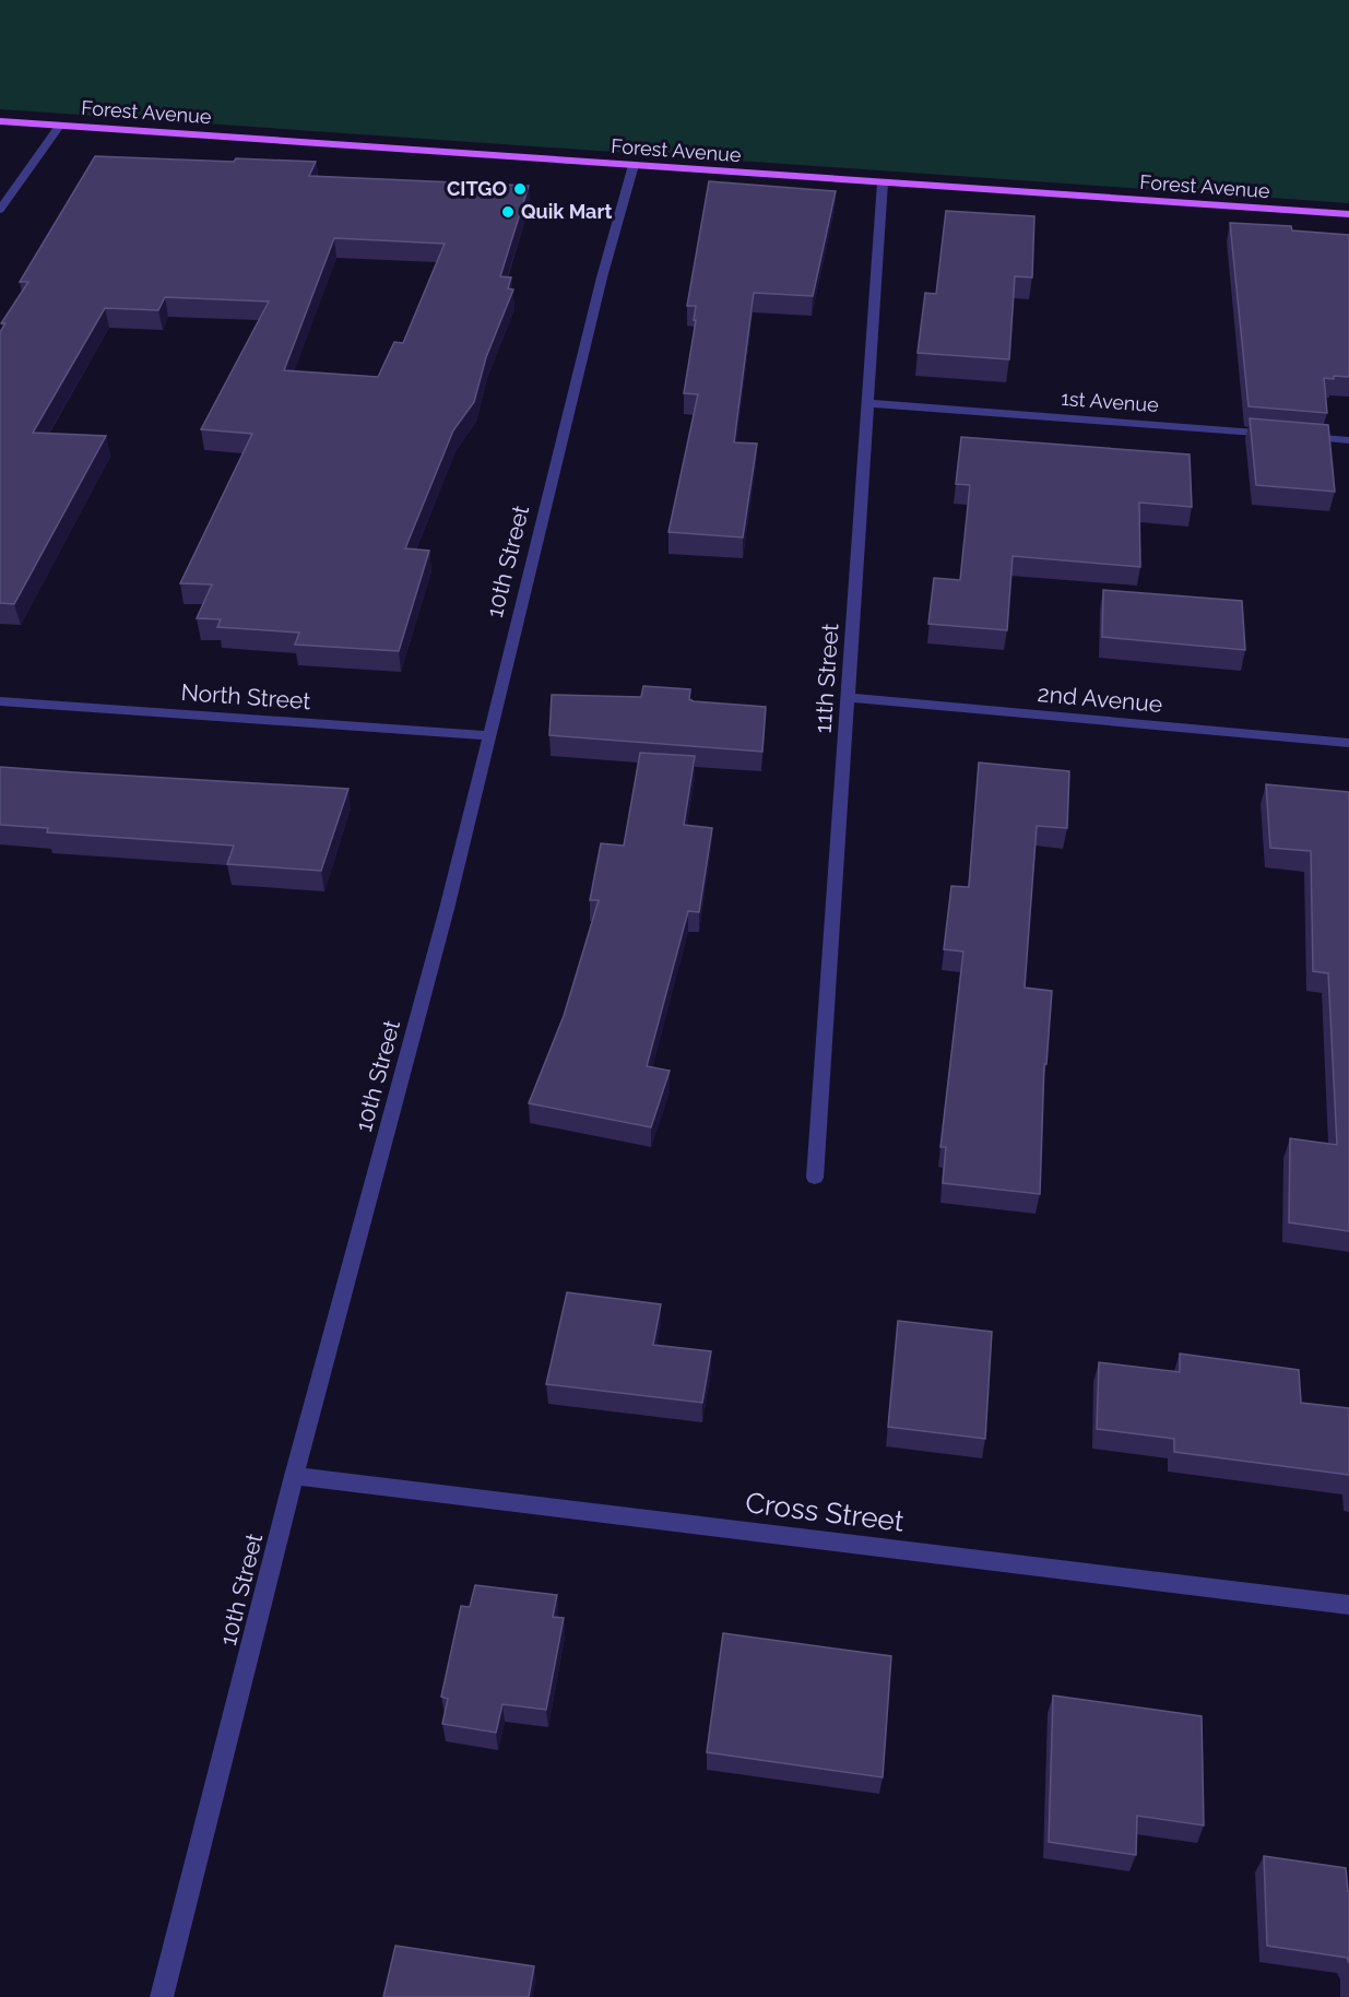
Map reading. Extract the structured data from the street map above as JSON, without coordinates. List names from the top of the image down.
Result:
{
  "streets": {
    "main road": ["Forest Avenue"],
    "street": [
      "1st Avenue",
      "10th Street",
      "11th Street",
      "North Street",
      "2nd Avenue",
      "Cross Street"
    ]
  },
  "crossings": [
    ["Forest Avenue", "10th Street"],
    ["Forest Avenue", "11th Street"],
    ["1st Avenue", "11th Street"],
    ["10th Street", "North Street"],
    ["10th Street", "Cross Street"],
    ["11th Street", "2nd Avenue"]
  ],
  "places": ["CITGO", "Quik Mart"]
}
